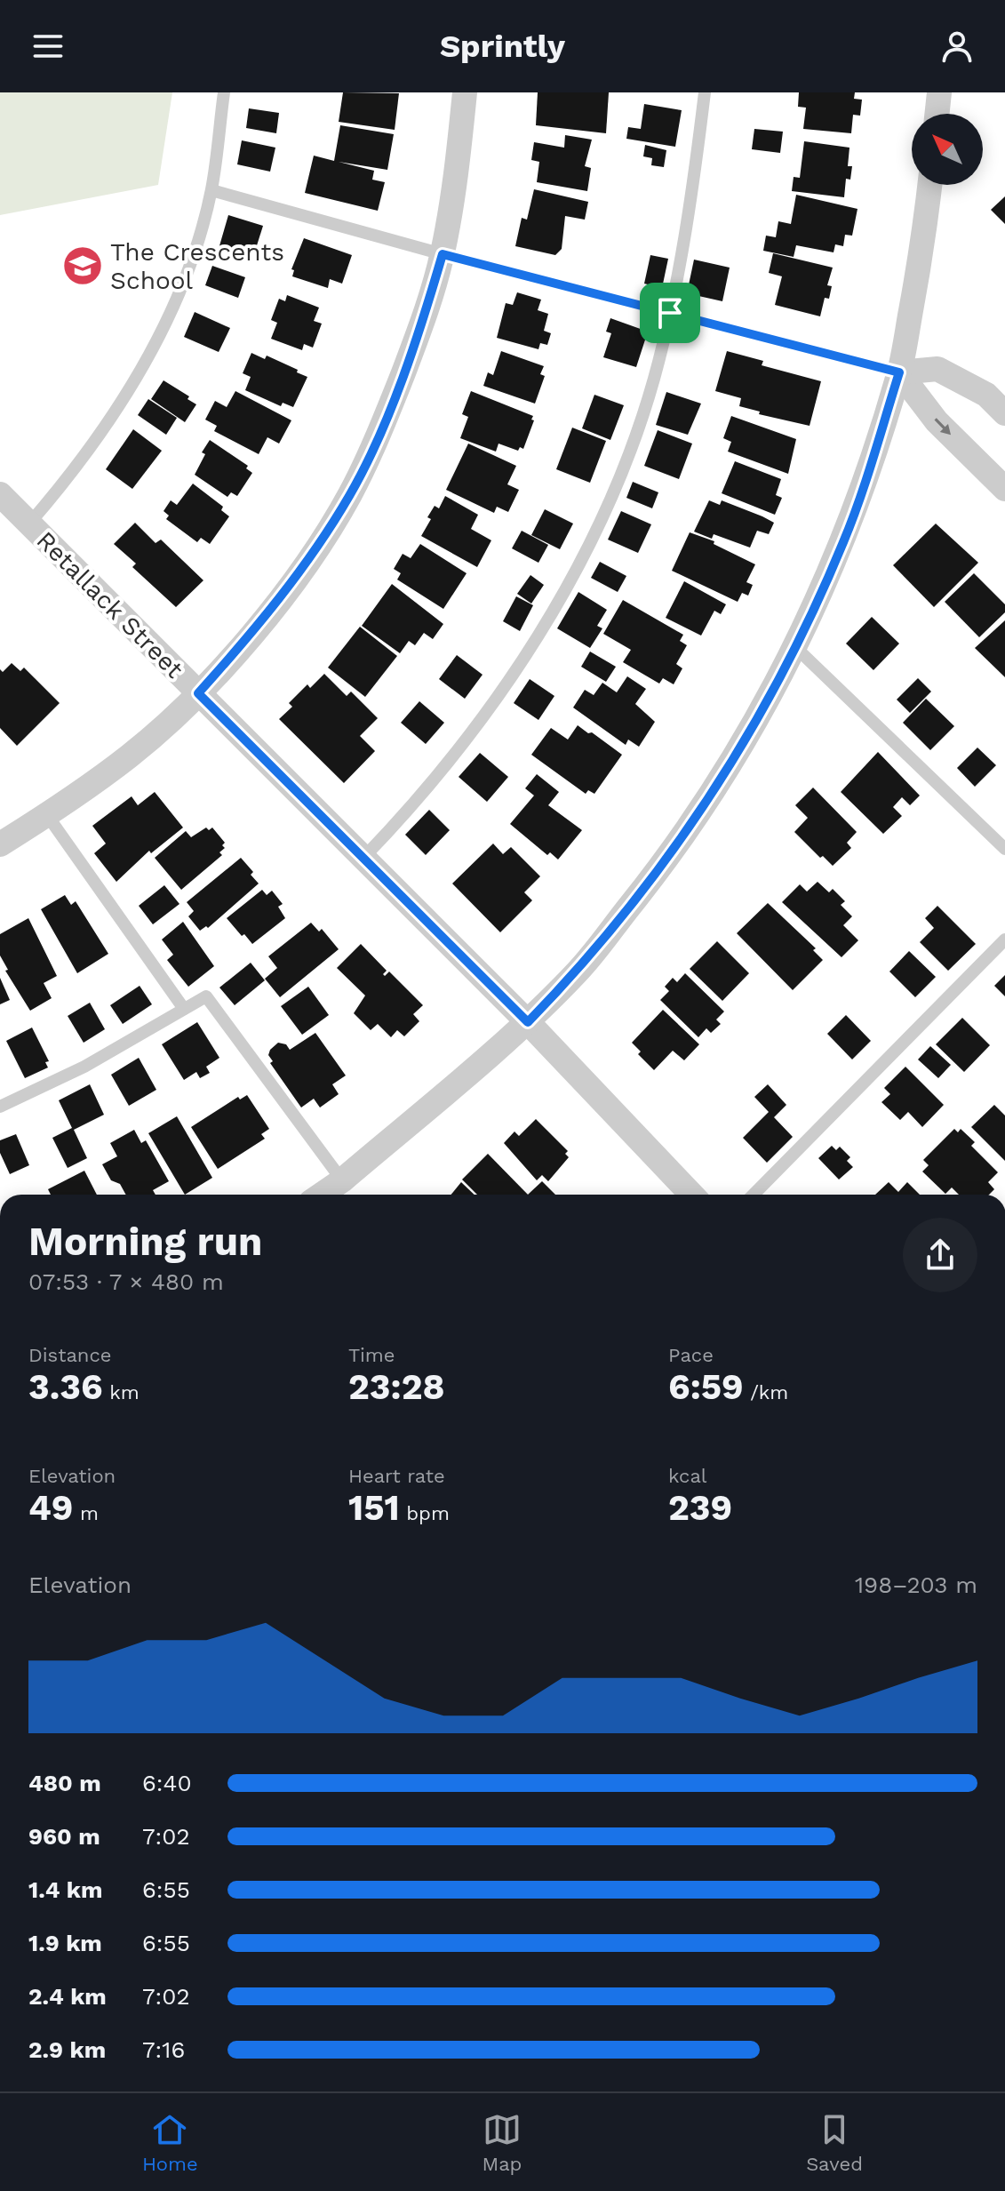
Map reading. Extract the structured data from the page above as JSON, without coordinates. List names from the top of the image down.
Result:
{
  "streets": {
    "street": ["Retallack Street"]
  },
  "places": {
    "school or university": ["The Crescents School"]
  },
  "north": "top left",
  "page": {
    "header": "Sprintly",
    "heading": ["Morning run", "07:53 · 7 × 480 m"],
    "stats": [
      ["Distance", "3.36 km"],
      ["Time", "23:28"],
      ["Pace", "6:59 /km"],
      ["Elevation", "49 m"],
      ["Heart rate", "151 bpm"],
      ["kcal", "239"]
    ],
    "chart": ["Elevation", "198–203 m"],
    "list": [
      {
        "name": "480 m",
        "note": "6:40"
      },
      {
        "name": "960 m",
        "note": "7:02"
      },
      {
        "name": "1.4 km",
        "note": "6:55"
      },
      {
        "name": "1.9 km",
        "note": "6:55"
      },
      {
        "name": "2.4 km",
        "note": "7:02"
      },
      {
        "name": "2.9 km",
        "note": "7:16"
      }
    ],
    "tabs": ["Home", "Map", "Saved"]
  }
}
